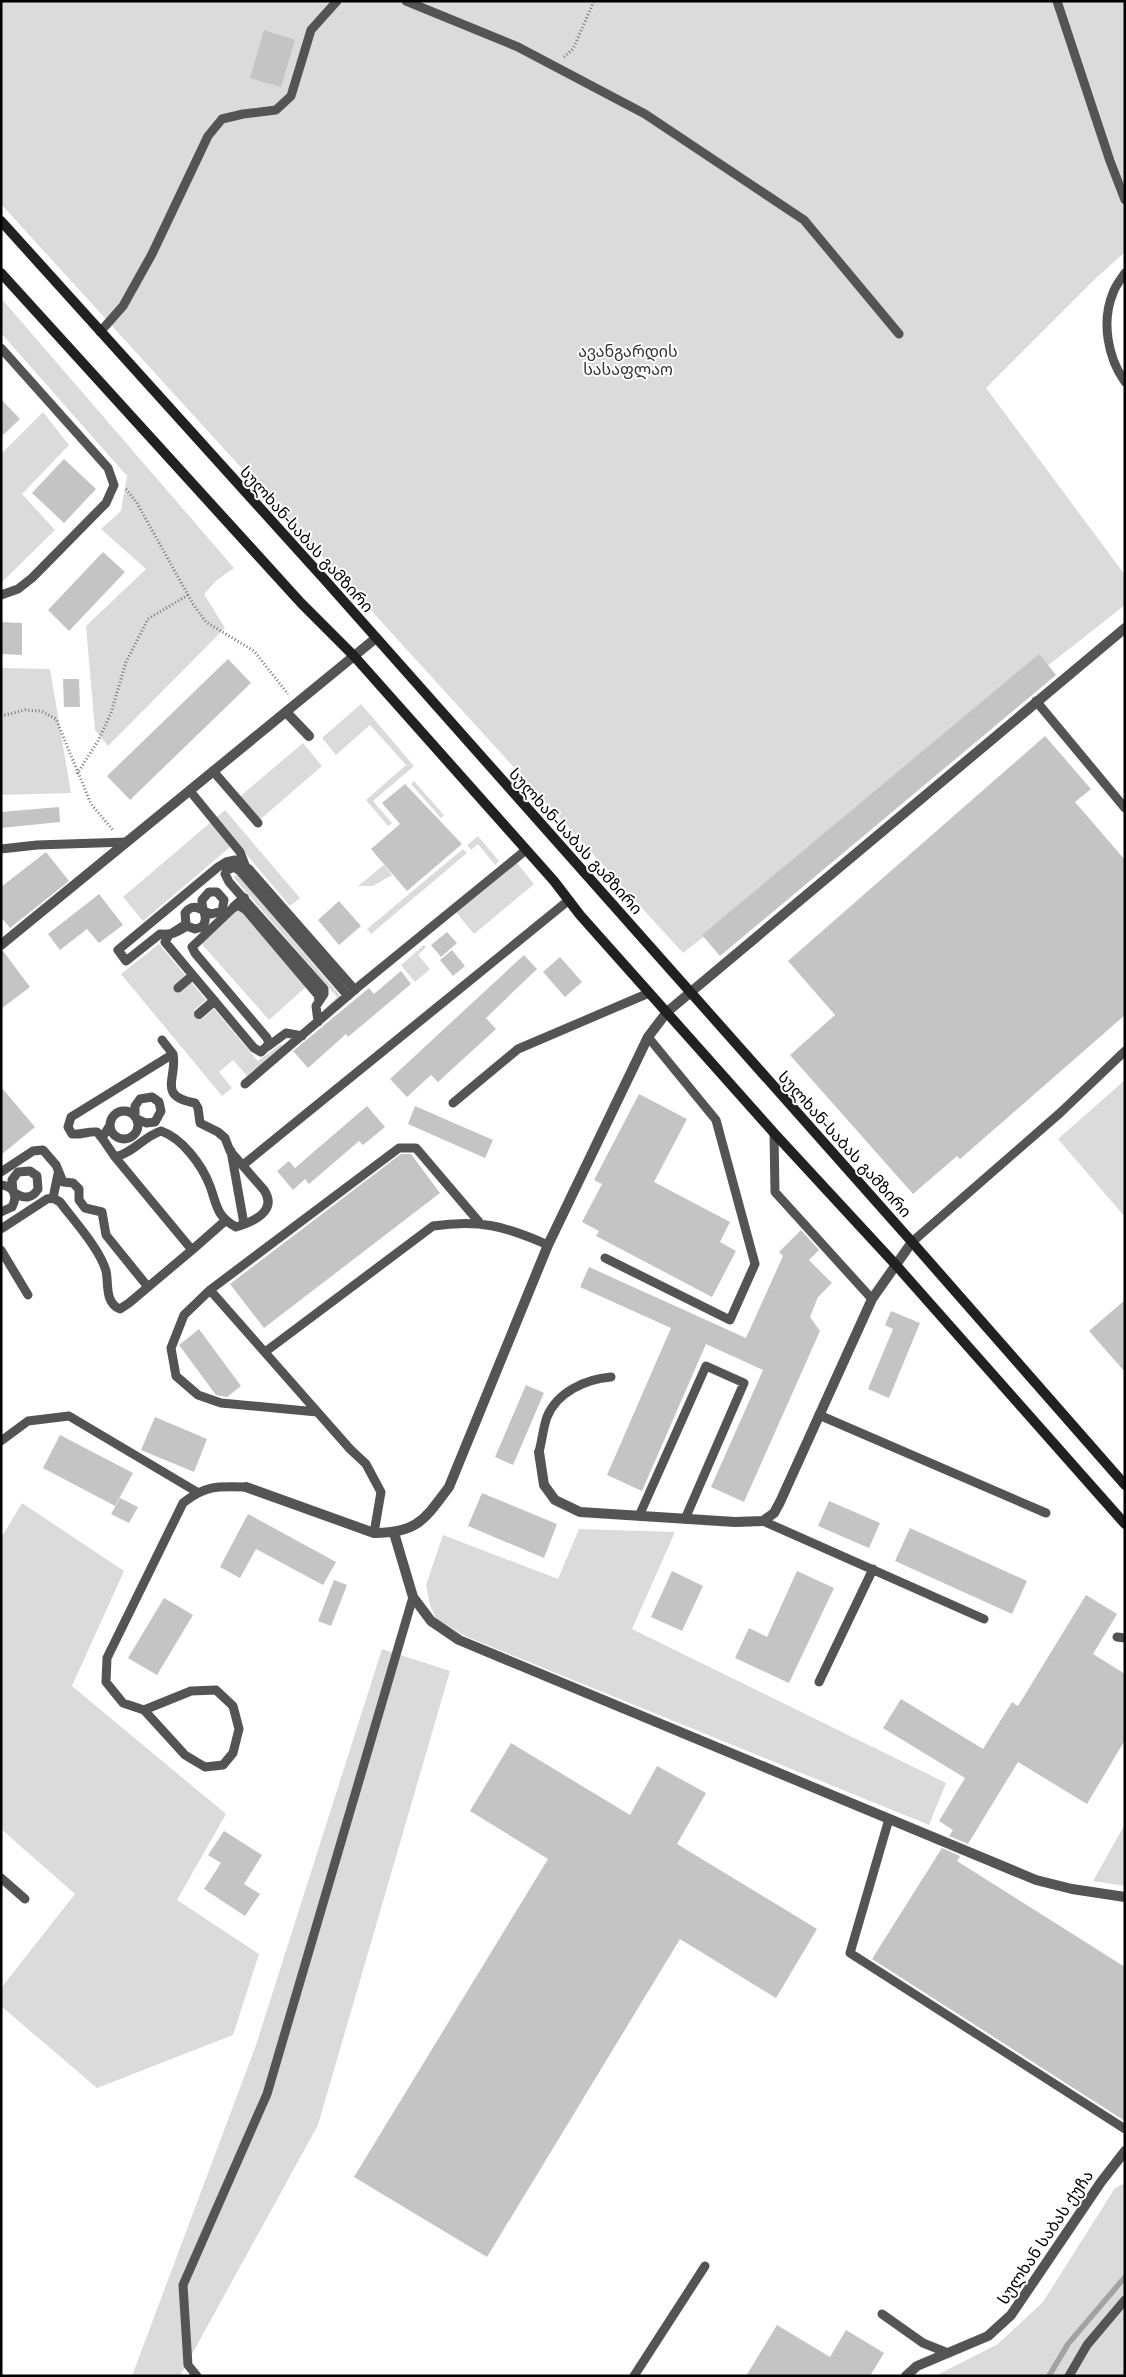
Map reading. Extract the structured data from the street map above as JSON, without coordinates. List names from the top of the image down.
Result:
{
  "streets": {
    "main road": ["სულხან-საბას გამზირი"],
    "street": ["სულხან საბას ქუჩა"]
  },
  "parks": ["ავანგარდის სასაფლაო"]
}
